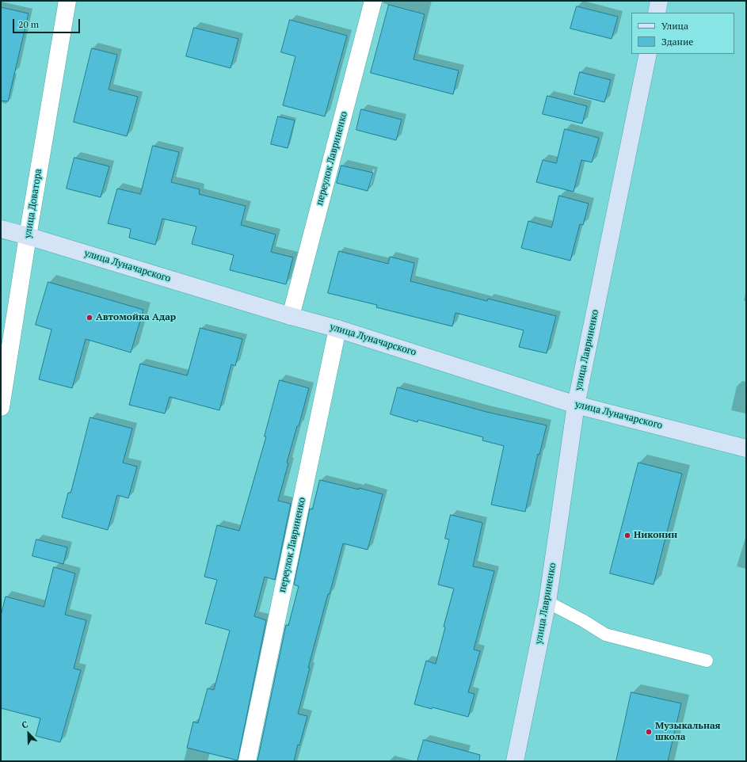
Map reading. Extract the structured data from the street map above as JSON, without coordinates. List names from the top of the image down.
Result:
{
  "streets": {
    "main road": ["улица Луначарского", "улица Лавриненко"],
    "street": ["переулок Лавриненко", "улица Доватора"]
  },
  "crossings": [
    ["переулок Лавриненко", "улица Луначарского"],
    ["улица Доватора", "улица Луначарского"],
    ["улица Луначарского", "улица Лавриненко"]
  ],
  "places": ["Автомойка Адар", "Никонин", "Музыкальная школа"],
  "legend": ["Улица", "Здание"],
  "scale_bar": "20 m",
  "north": "top left"
}
